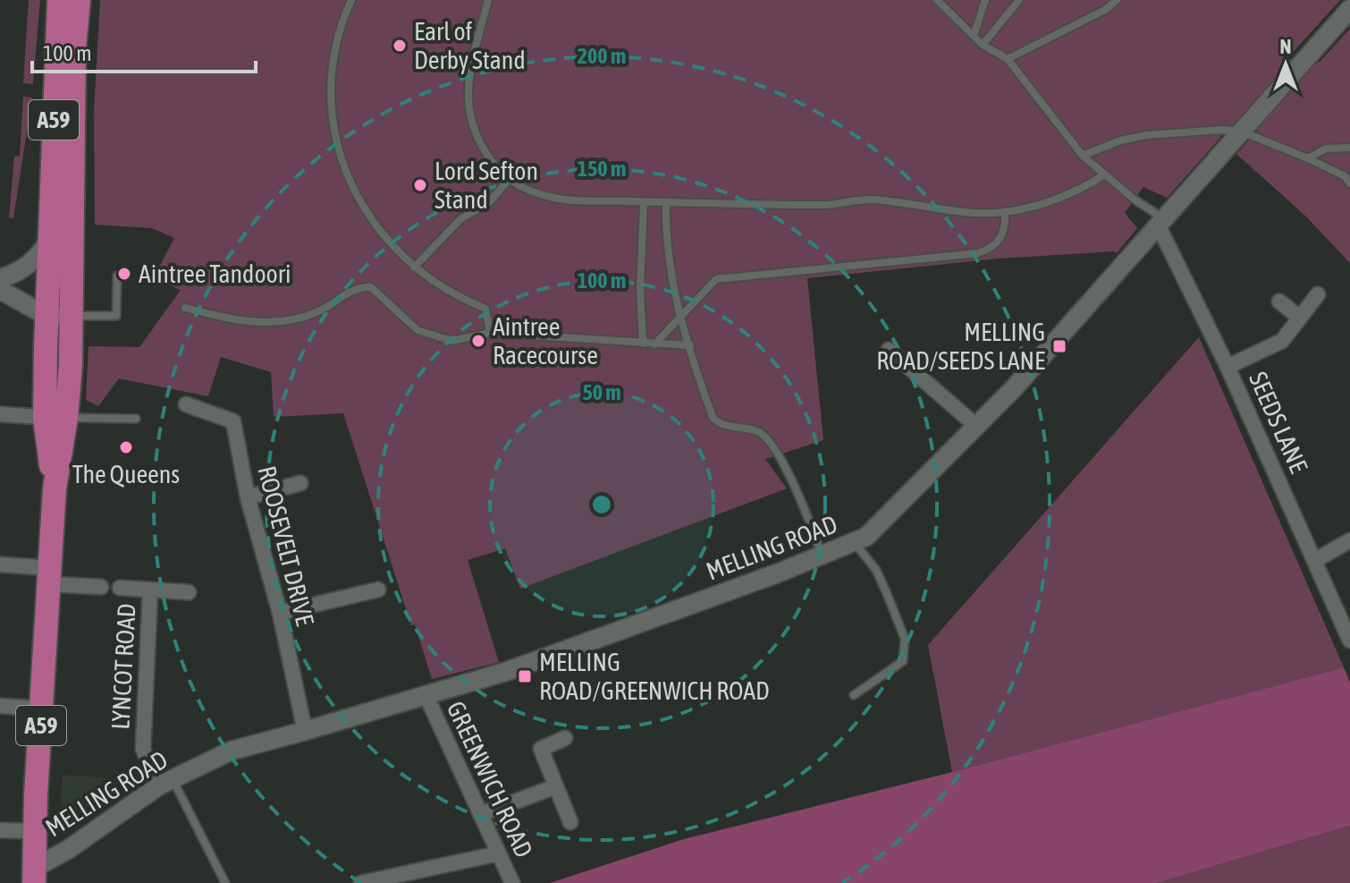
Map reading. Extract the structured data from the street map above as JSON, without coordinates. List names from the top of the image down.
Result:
{
  "streets": {
    "highway": ["A59"],
    "street": [
      "SEEDS LANE",
      "ROOSEVELT DRIVE",
      "MELLING ROAD",
      "LYNCOT ROAD",
      "GREENWICH ROAD"
    ]
  },
  "crossings": [
    ["A59", "MELLING ROAD"],
    ["SEEDS LANE", "MELLING ROAD"],
    ["ROOSEVELT DRIVE", "MELLING ROAD"],
    ["MELLING ROAD", "LYNCOT ROAD"],
    ["MELLING ROAD", "GREENWICH ROAD"]
  ],
  "places": {
    "other": [
      "Earl of Derby Stand",
      "Lord Sefton Stand",
      "Aintree Tandoori",
      "Aintree Racecourse",
      "The Queens"
    ],
    "transit": ["MELLING ROAD/SEEDS LANE", "MELLING ROAD/GREENWICH ROAD"]
  },
  "scale_bar": "100 m",
  "north": "top",
  "rings": [
    "200 m",
    "150 m",
    "100 m",
    "50 m"
  ]
}
